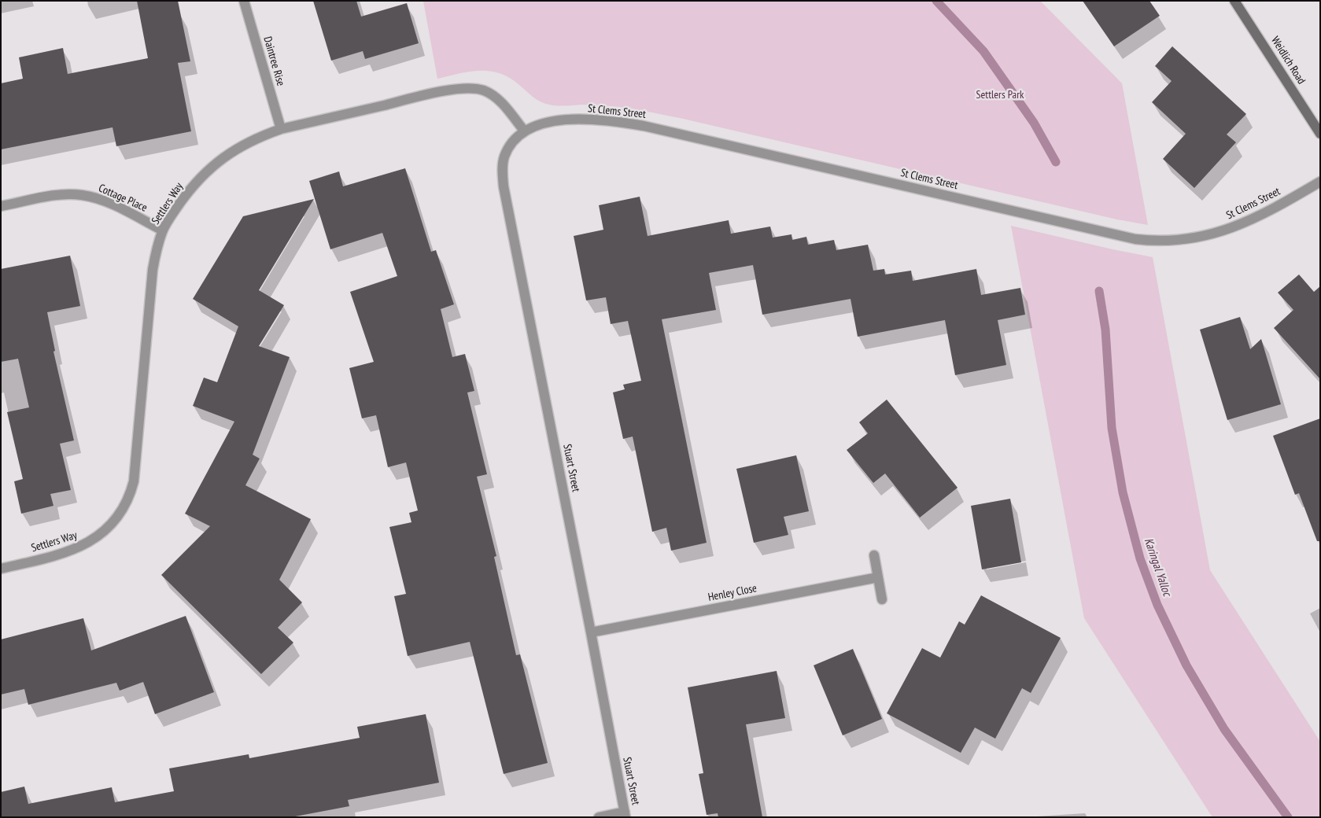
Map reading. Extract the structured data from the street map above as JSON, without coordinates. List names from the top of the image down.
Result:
{
  "streets": {
    "street": [
      "Weidlich Road",
      "Daintree Rise",
      "St Clems Street",
      "Cottage Place",
      "Settlers Way",
      "Stuart Street",
      "Henley Close"
    ]
  },
  "crossings": [
    ["Daintree Rise", "Settlers Way"],
    ["St Clems Street", "Settlers Way"],
    ["St Clems Street", "Stuart Street"],
    ["Cottage Place", "Settlers Way"],
    ["Settlers Way", "Stuart Street"],
    ["Stuart Street", "Henley Close"]
  ],
  "water": ["Karingal Yalloc"],
  "parks": ["Settlers Park"]
}
